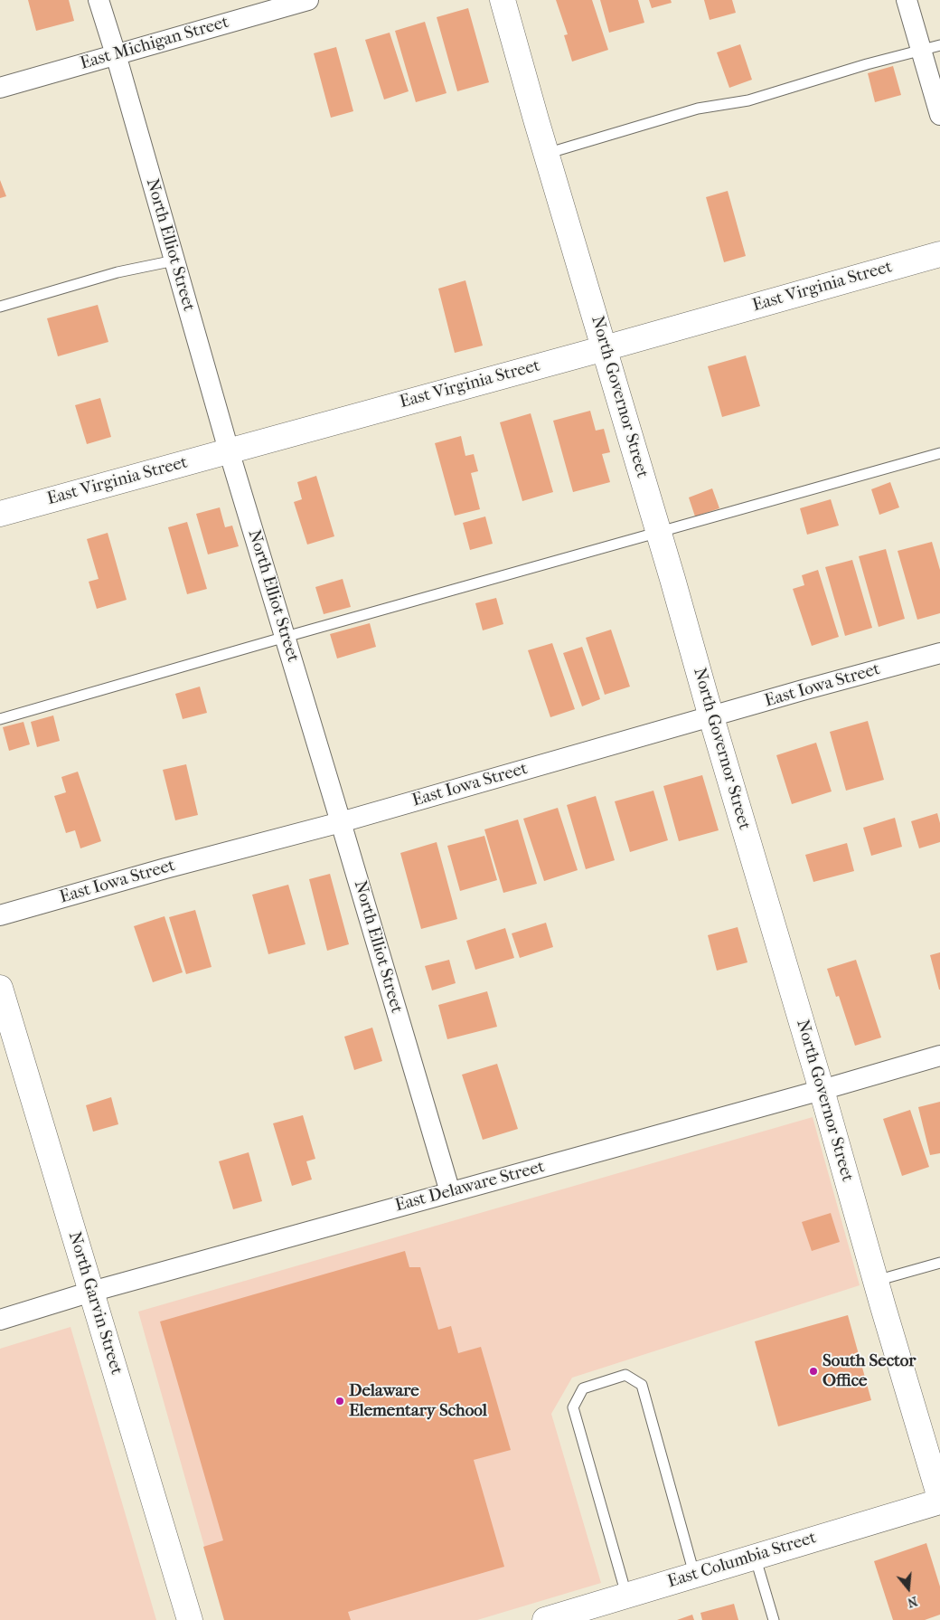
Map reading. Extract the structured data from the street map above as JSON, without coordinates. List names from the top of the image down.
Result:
{
  "streets": {
    "main road": [
      "East Virginia Street",
      "North Governor Street",
      "North Garvin Street",
      "East Columbia Street"
    ],
    "street": [
      "East Michigan Street",
      "North Elliot Street",
      "East Iowa Street",
      "East Delaware Street"
    ]
  },
  "crossings": [
    ["East Michigan Street", "North Elliot Street"],
    ["North Elliot Street", "East Virginia Street"],
    ["North Elliot Street", "East Iowa Street"],
    ["North Elliot Street", "East Delaware Street"],
    ["East Virginia Street", "North Governor Street"],
    ["North Governor Street", "East Iowa Street"],
    ["North Governor Street", "East Delaware Street"],
    ["East Delaware Street", "North Garvin Street"]
  ],
  "places": ["South Sector Office", "Delaware Elementary School"],
  "north": "bottom"
}
